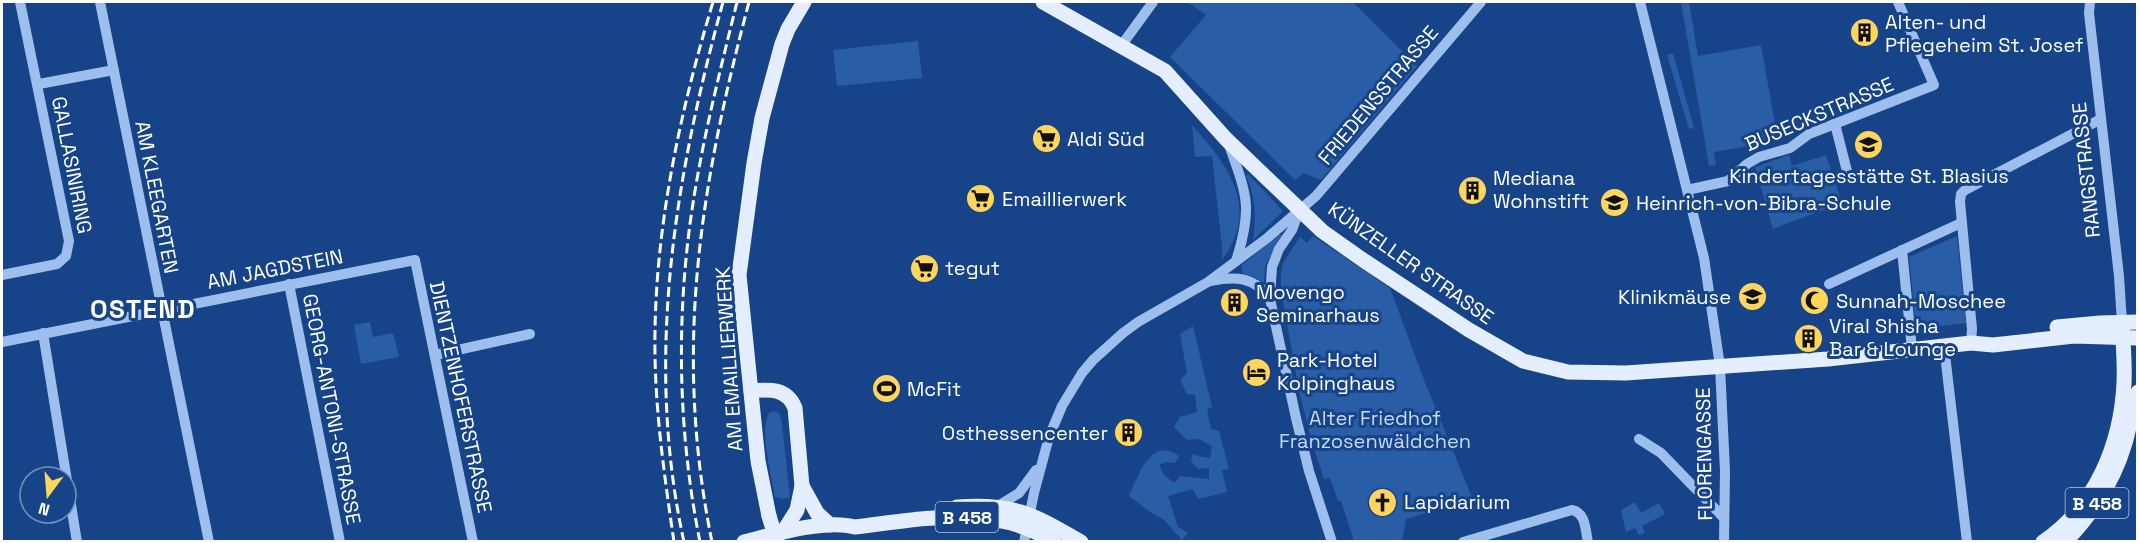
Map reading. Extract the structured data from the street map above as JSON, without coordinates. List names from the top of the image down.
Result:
{
  "streets": {
    "main road": [
      "RANGSTRASSE",
      "KÜNZELLER STRASSE",
      "AM EMAILLIERWERK",
      "B 458"
    ],
    "street": [
      "FRIEDENSSTRASSE",
      "BUSECKSTRASSE",
      "GALLASINIRING",
      "AM KLEEGARTEN",
      "AM JAGDSTEIN",
      "DIENTZENHOFERSTRASSE",
      "GEORG-ANTONI-STRASSE",
      "FLORENGASSE"
    ]
  },
  "crossings": [
    ["FRIEDENSSTRASSE", "KÜNZELLER STRASSE"],
    ["GALLASINIRING", "AM KLEEGARTEN"],
    ["RANGSTRASSE", "KÜNZELLER STRASSE"],
    ["AM KLEEGARTEN", "AM JAGDSTEIN"],
    ["KÜNZELLER STRASSE", "FLORENGASSE"],
    ["AM JAGDSTEIN", "DIENTZENHOFERSTRASSE"],
    ["AM JAGDSTEIN", "GEORG-ANTONI-STRASSE"],
    ["AM EMAILLIERWERK", "B 458"]
  ],
  "districts": ["OSTEND"],
  "parks": ["Alter Friedhof Franzosenwäldchen"],
  "places": {
    "building": [
      "Alten- und Pflegeheim St. Josef",
      "Mediana Wohnstift",
      "Movengo Seminarhaus",
      "Viral Shisha Bar & Lounge",
      "Osthessencenter"
    ],
    "supermarket": ["Aldi Süd", "Emaillierwerk", "tegut"],
    "school or university": ["Kindertagesstätte St. Blasius", "Heinrich-von-Bibra-Schule", "Klinikmäuse"],
    "mosque": ["Sunnah-Moschee"],
    "hotel": ["Park-Hotel Kolpinghaus"],
    "sports": ["McFit"],
    "church": ["Lapidarium"]
  },
  "north": "bottom"
}
